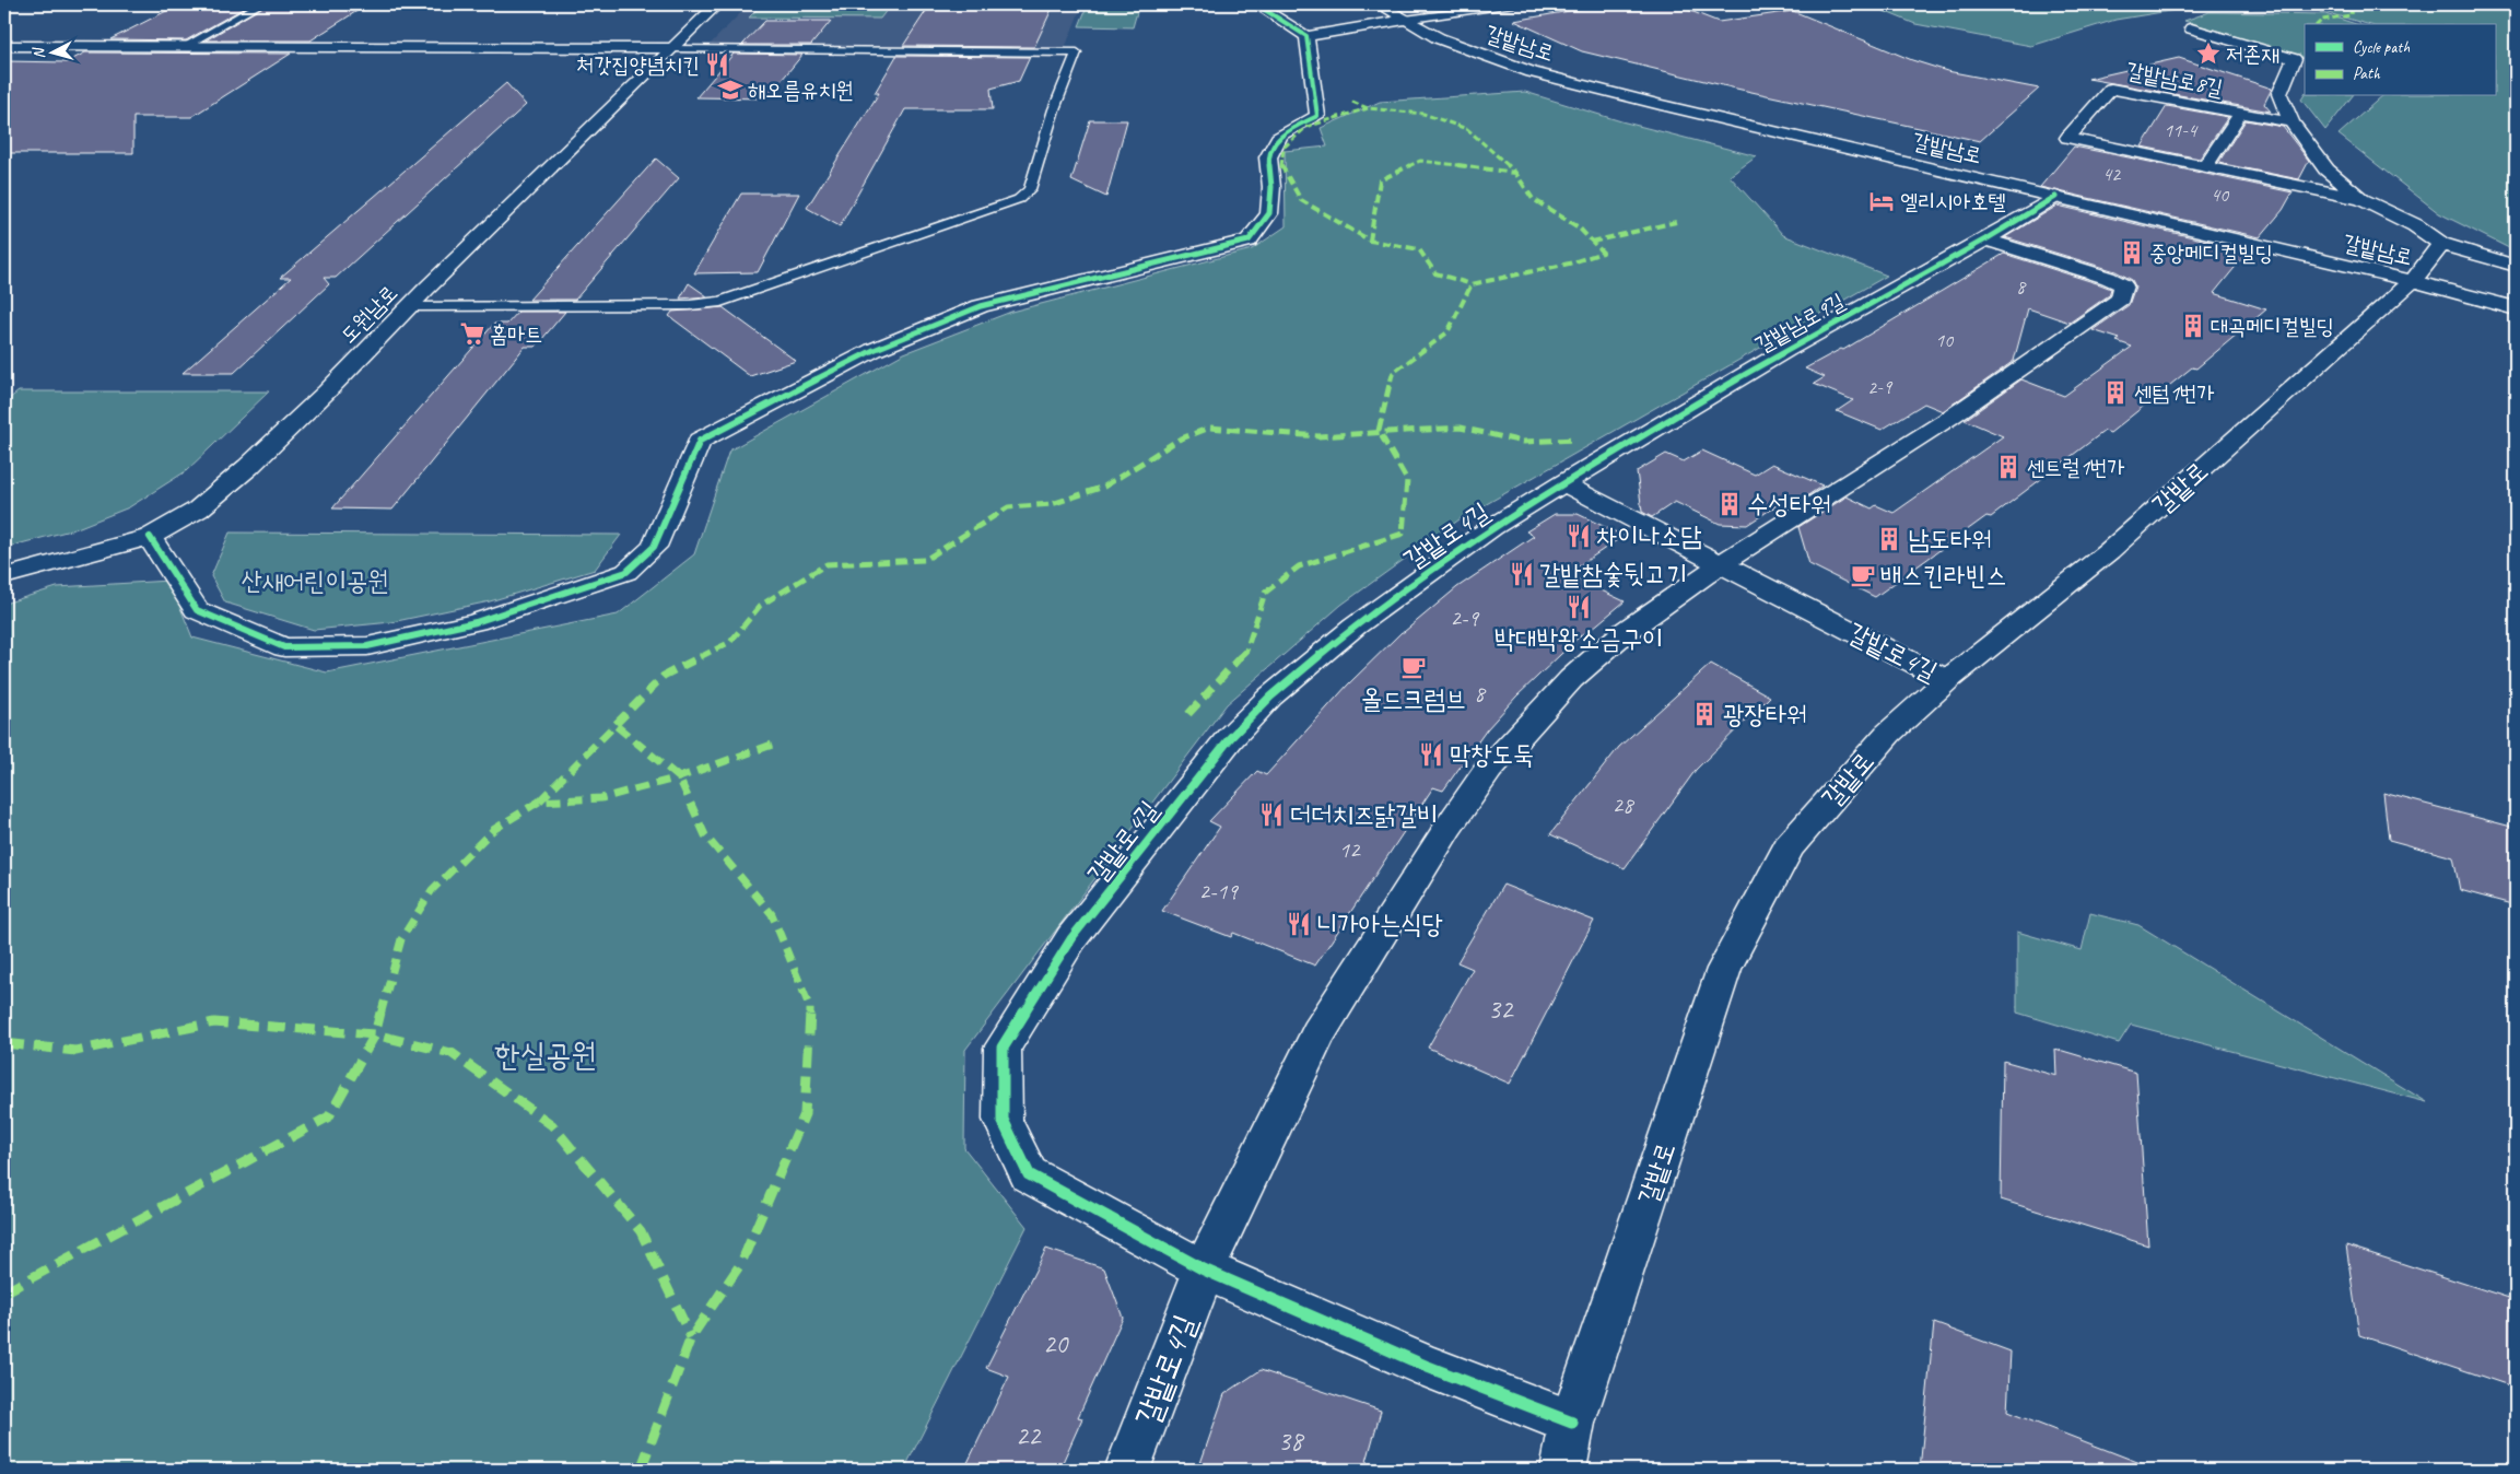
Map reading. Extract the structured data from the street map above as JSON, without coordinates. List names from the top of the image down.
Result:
{
  "streets": {
    "street": [
      "갈밭남로",
      "갈밭남로8길",
      "도원남로",
      "갈밭남로9길",
      "갈밭로",
      "갈밭로4길"
    ]
  },
  "crossings": [
    ["갈밭남로", "갈밭남로9길"],
    ["갈밭남로", "갈밭로"],
    ["갈밭남로9길", "갈밭로4길"],
    ["갈밭로", "갈밭로4길"]
  ],
  "parks": ["산새어린이공원", "한실공원"],
  "places": {
    "place": ["저존재"],
    "restaurant": [
      "처갓집양념치킨",
      "차이나소담",
      "갈밭참숯뒷고기",
      "박대박왕소금구이",
      "막창도둑",
      "더더치즈닭갈비",
      "니가아는식당"
    ],
    "school or university": ["해오름유치원"],
    "hotel": ["엘리시아호텔"],
    "building": [
      "중앙메디컬빌딩",
      "대곡메디컬빌딩",
      "센텀1번가",
      "센트럴1번가",
      "수성타워",
      "남도타워",
      "광장타워"
    ],
    "supermarket": ["홈마트"],
    "cafe": ["배스킨라빈스", "올드크럼브"]
  },
  "house_numbers": [
    "11-4",
    "42",
    "40",
    "8",
    "10",
    "2-9",
    "2-9",
    "8",
    "28",
    "12",
    "2-19",
    "32",
    "20",
    "22",
    "38"
  ],
  "legend": ["Cycle path", "Path"],
  "north": "left"
}
